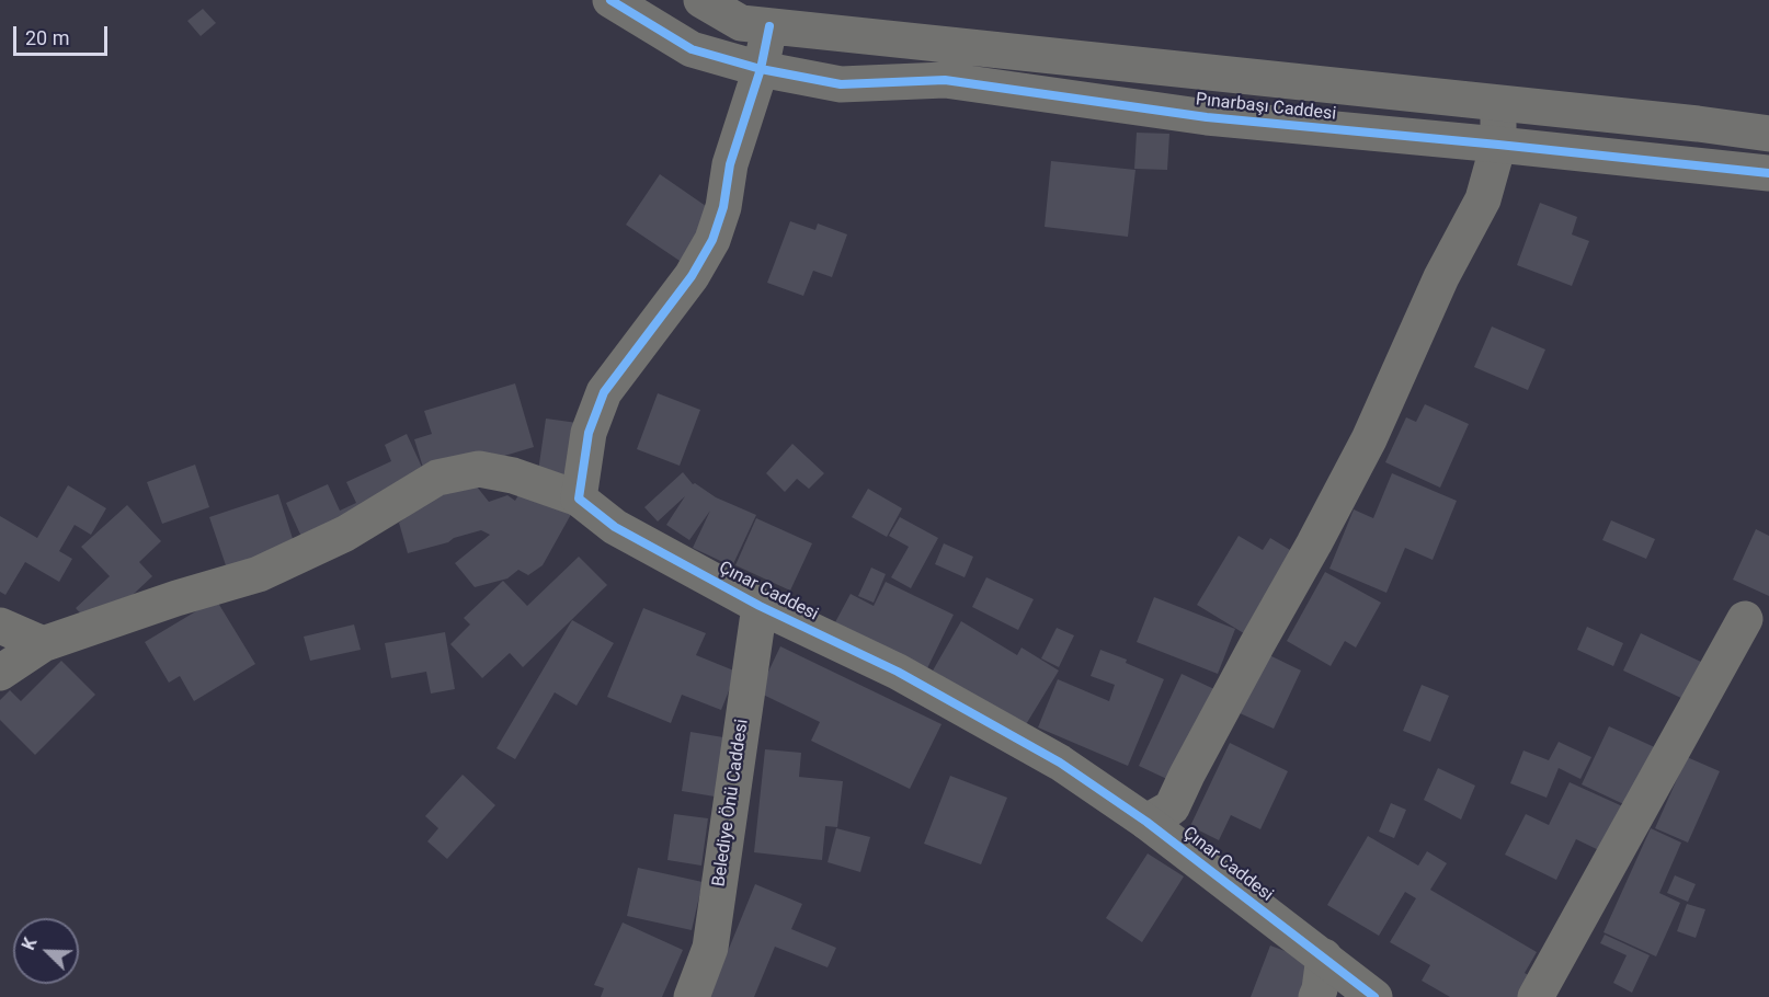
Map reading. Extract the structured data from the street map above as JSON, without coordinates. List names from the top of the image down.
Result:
{
  "streets": {
    "street": ["Pınarbaşı Caddesi", "Çınar Caddesi", "Belediye Önü Caddesi"]
  },
  "crossings": [
    ["Çınar Caddesi", "Belediye Önü Caddesi"]
  ],
  "scale_bar": "20 m",
  "north": "top left"
}
